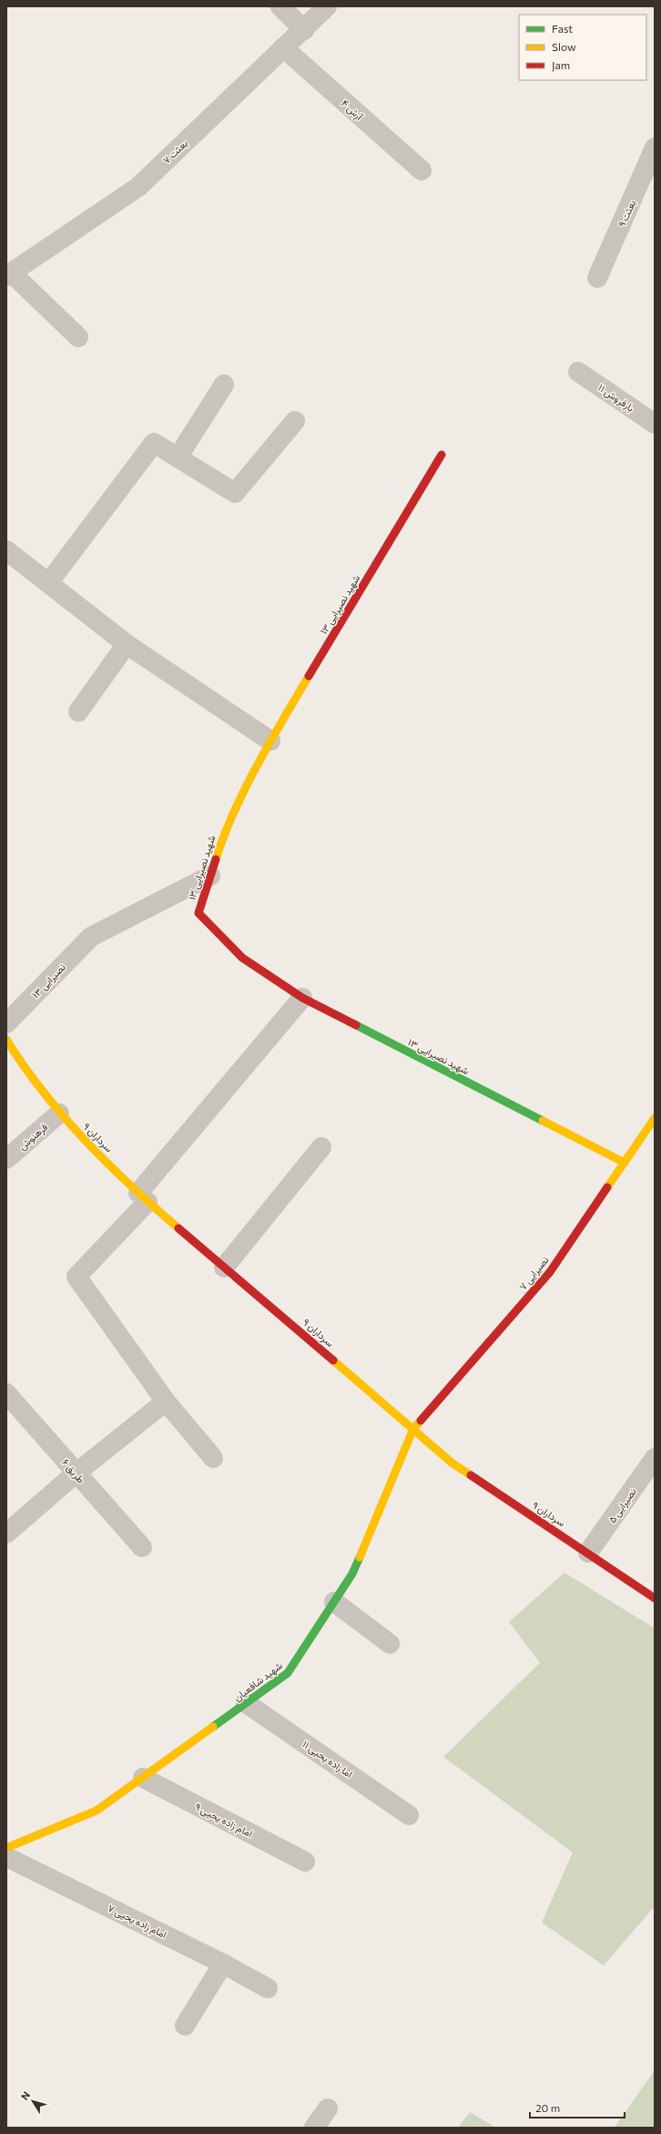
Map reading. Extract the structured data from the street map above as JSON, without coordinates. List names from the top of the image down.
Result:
{
  "streets": {
    "street": [
      "آرش ۴",
      "بعثت ۷",
      "بعثت ۹",
      "بارفروش ۱۱",
      "شهید نصیرایی ۱۳",
      "نصیرایی ۱۳",
      "فرهنوش",
      "سرداران ۹",
      "نصیرایی ۷",
      "طریق ۶",
      "نصیرایی ۵",
      "شهید شافعیان",
      "اما زاده یحیی ۱۱",
      "امام زاده یحیی ۹",
      "امام زاده یحیی ۷"
    ]
  },
  "crossings": [
    ["آرش ۴", "بعثت ۷"],
    ["شهید نصیرایی ۱۳", "نصیرایی ۱۳"],
    ["شهید نصیرایی ۱۳", "نصیرایی ۷"],
    ["فرهنوش", "سرداران ۹"],
    ["سرداران ۹", "نصیرایی ۷"],
    ["سرداران ۹", "نصیرایی ۵"],
    ["سرداران ۹", "شهید شافعیان"],
    ["نصیرایی ۷", "شهید شافعیان"],
    ["شهید شافعیان", "اما زاده یحیی ۱۱"],
    ["شهید شافعیان", "امام زاده یحیی ۹"]
  ],
  "legend": ["Fast", "Slow", "Jam"],
  "scale_bar": "20 m",
  "north": "top left"
}
